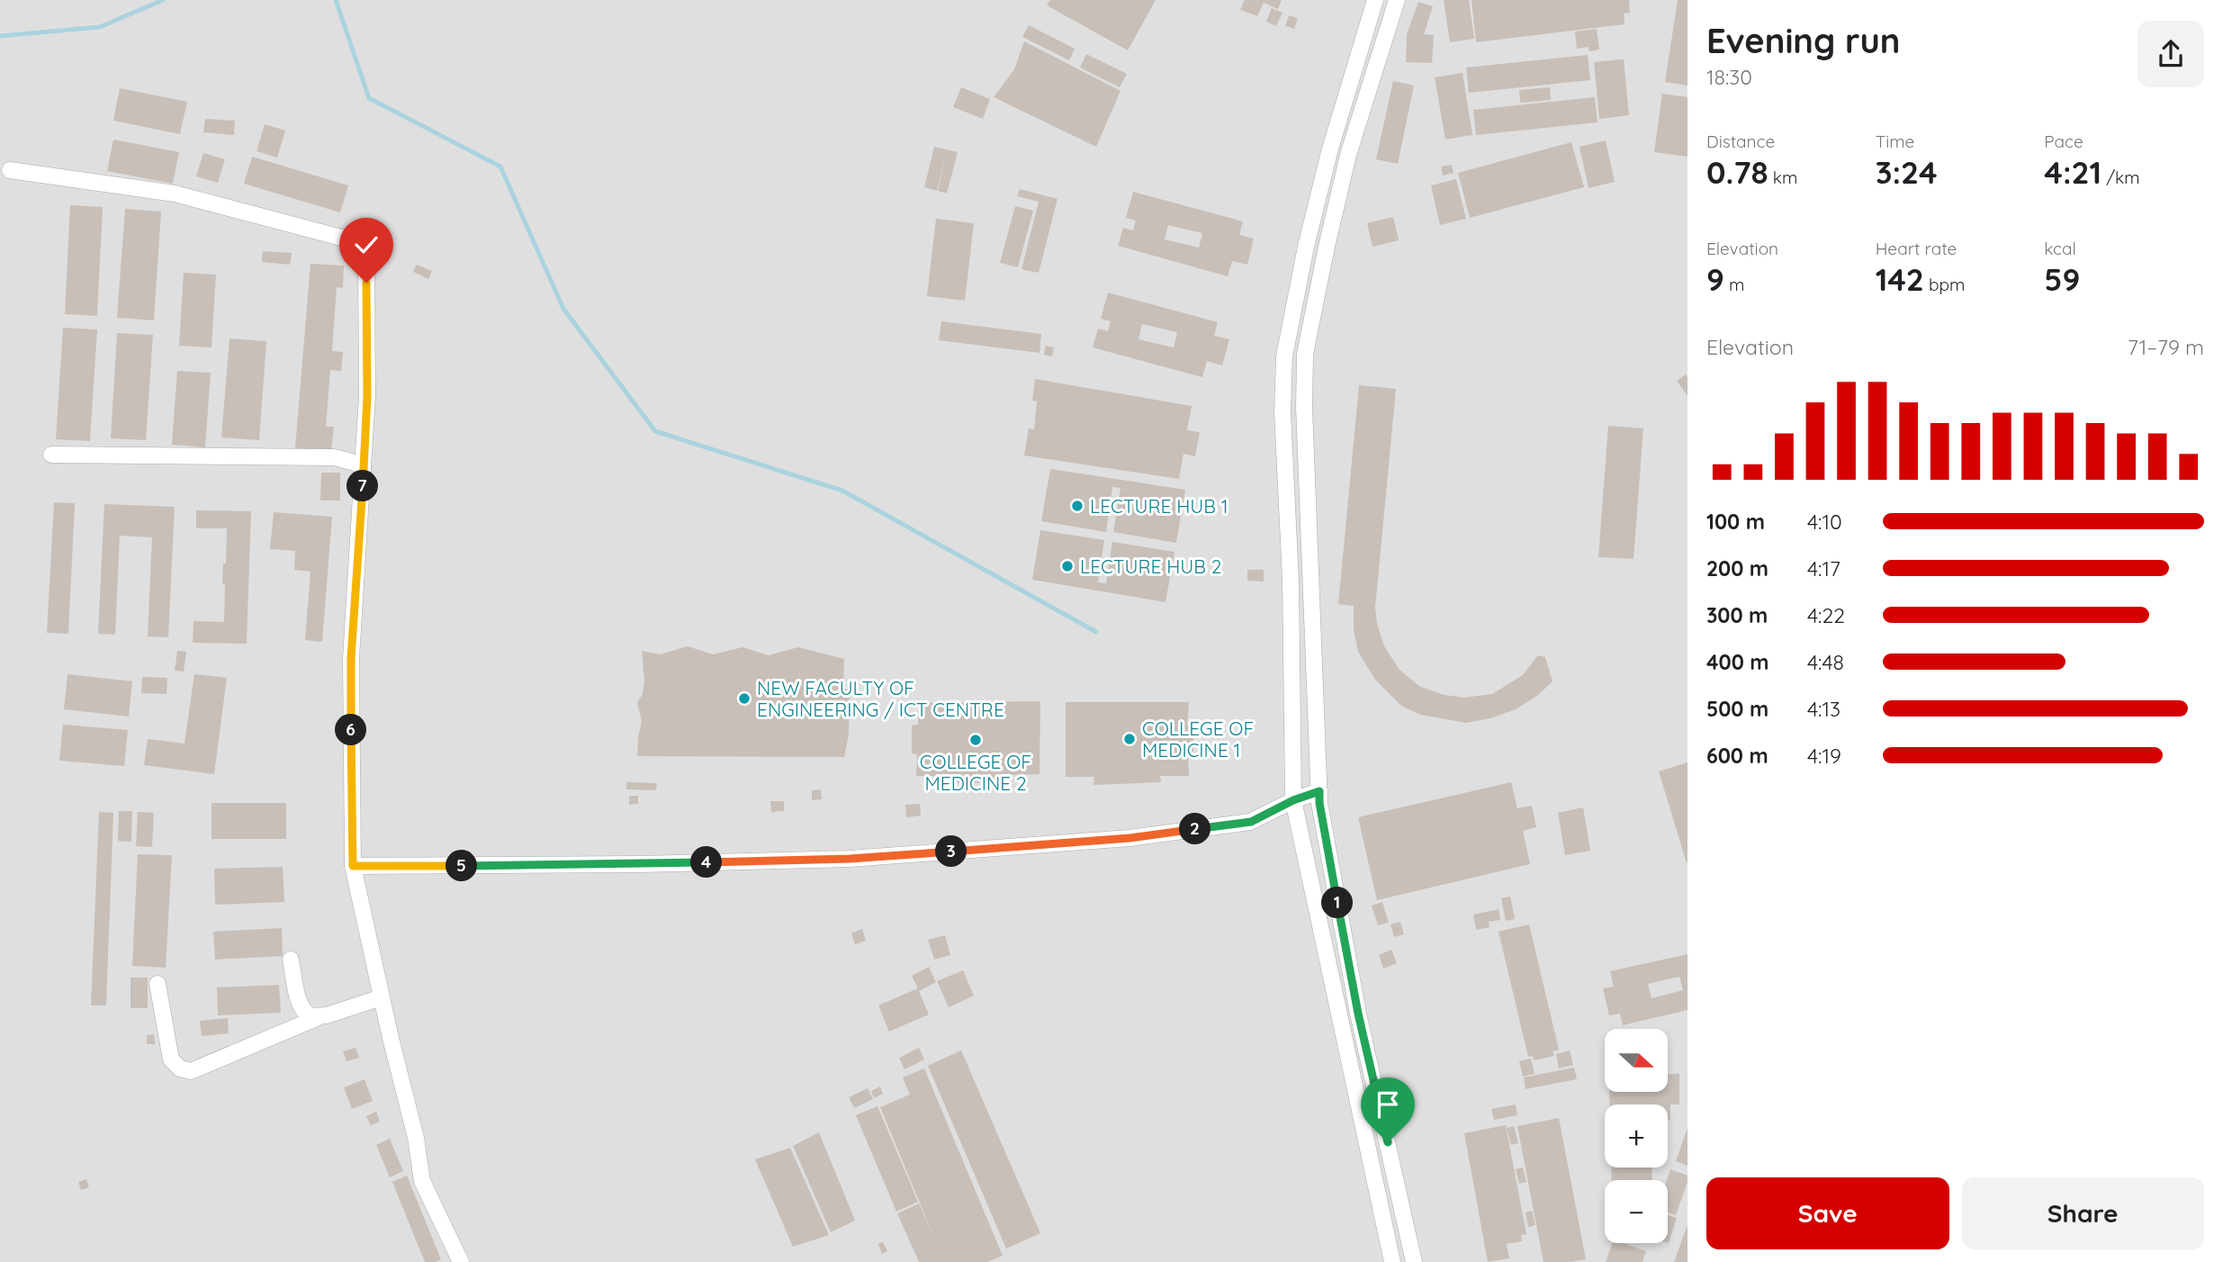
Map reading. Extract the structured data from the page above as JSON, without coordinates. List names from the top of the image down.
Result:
{
  "places": [
    "LECTURE HUB 1",
    "LECTURE HUB 2",
    "NEW FACULTY OF ENGINEERING / ICT CENTRE",
    "COLLEGE OF MEDICINE 1",
    "COLLEGE OF MEDICINE 2"
  ],
  "north": "right",
  "page": {
    "heading": ["Evening run", "18:30"],
    "stats": [
      ["Distance", "0.78 km"],
      ["Time", "3:24"],
      ["Pace", "4:21 /km"],
      ["Elevation", "9 m"],
      ["Heart rate", "142 bpm"],
      ["kcal", "59"]
    ],
    "chart": ["Elevation", "71–79 m"],
    "pins": [
      "7",
      "6",
      "2",
      "3",
      "4",
      "5",
      "1"
    ],
    "list": [
      {
        "name": "100 m",
        "note": "4:10"
      },
      {
        "name": "200 m",
        "note": "4:17"
      },
      {
        "name": "300 m",
        "note": "4:22"
      },
      {
        "name": "400 m",
        "note": "4:48"
      },
      {
        "name": "500 m",
        "note": "4:13"
      },
      {
        "name": "600 m",
        "note": "4:19"
      }
    ],
    "map_buttons": ["+", "−"],
    "buttons": ["Save", "Share"]
  }
}
